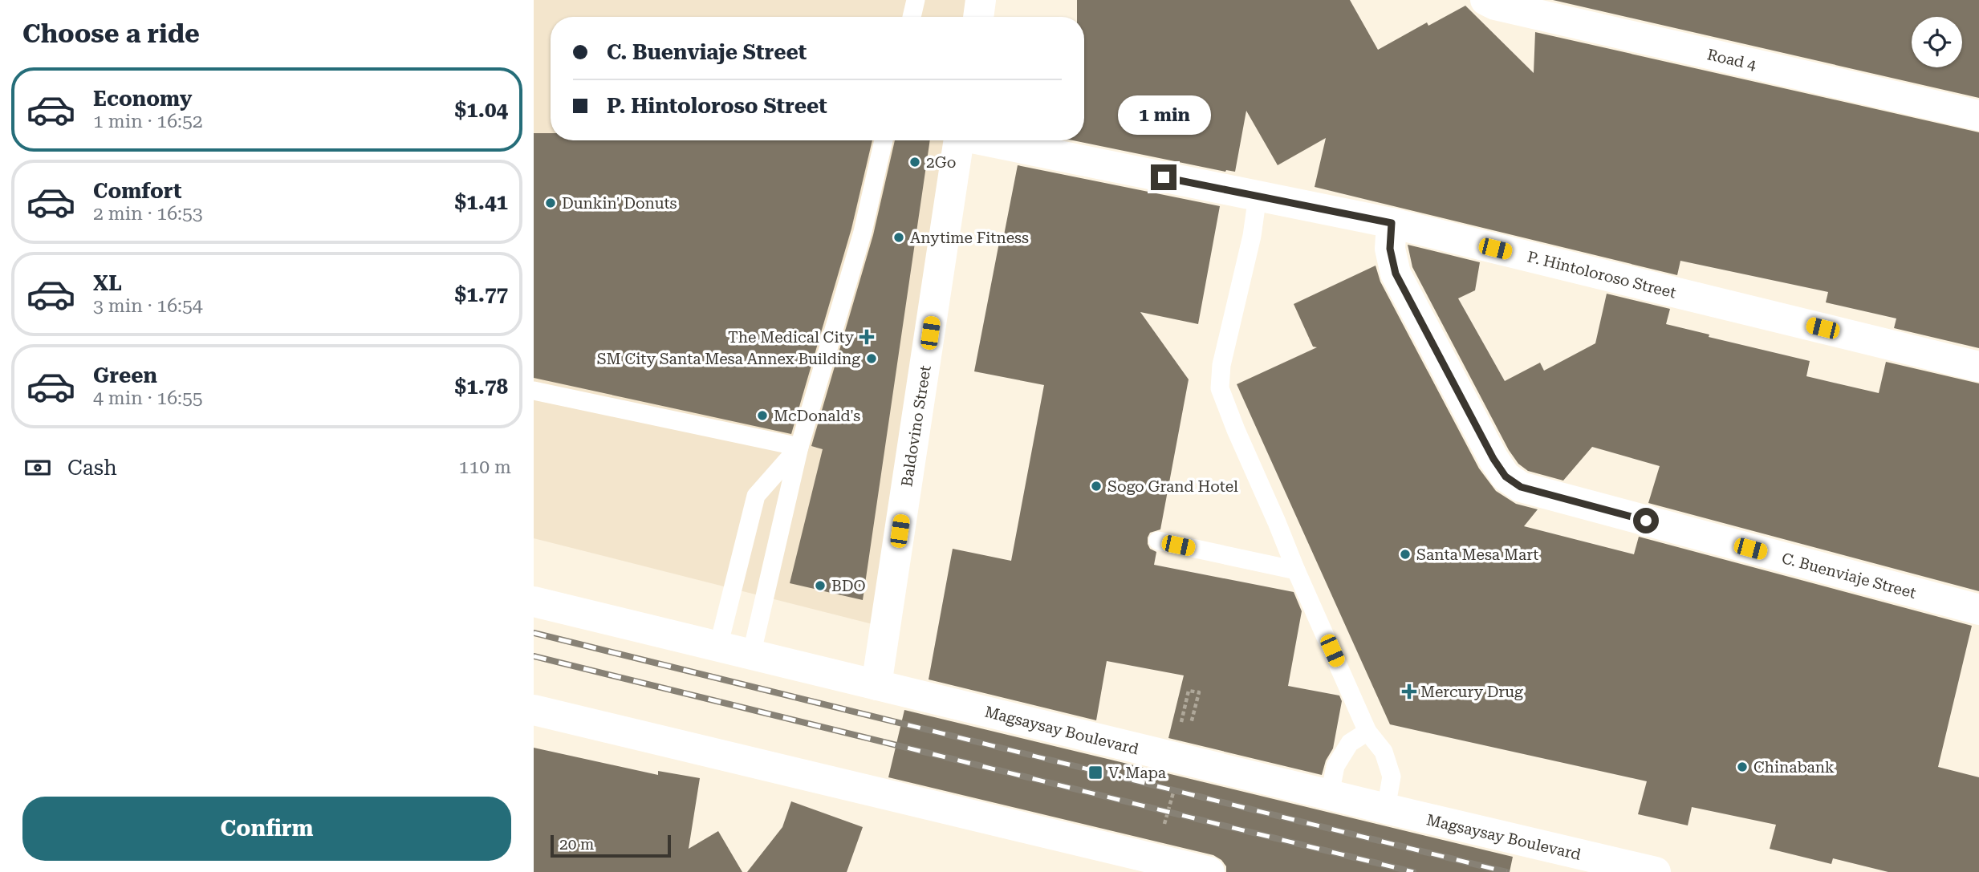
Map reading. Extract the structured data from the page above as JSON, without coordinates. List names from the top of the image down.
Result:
{
  "streets": {
    "street": [
      "Road 4",
      "P. Hintoloroso Street",
      "Baldovino Street",
      "C. Buenviaje Street",
      "Magsaysay Boulevard"
    ]
  },
  "crossings": [
    ["P. Hintoloroso Street", "C. Buenviaje Street"],
    ["Baldovino Street", "Magsaysay Boulevard"]
  ],
  "places": {
    "other": [
      "2Go",
      "Dunkin' Donuts",
      "Anytime Fitness",
      "SM City Santa Mesa Annex Building",
      "McDonald's",
      "Sogo Grand Hotel",
      "Santa Mesa Mart",
      "BDO",
      "Chinabank"
    ],
    "health": ["The Medical City", "Mercury Drug"],
    "transit": ["V. Mapa"]
  },
  "scale_bar": "20 m",
  "page": {
    "heading": "Choose a ride",
    "banner": ["C. Buenviaje Street", "P. Hintoloroso Street"],
    "list": [
      {
        "name": "Economy",
        "note": "1 min · 16:52",
        "value": "$1.04"
      },
      {
        "name": "Comfort",
        "note": "2 min · 16:53",
        "value": "$1.41"
      },
      {
        "name": "XL",
        "note": "3 min · 16:54",
        "value": "$1.77"
      },
      {
        "name": "Green",
        "note": "4 min · 16:55",
        "value": "$1.78"
      }
    ],
    "bubble": "1 min",
    "pay": ["Cash", "110 m"],
    "buttons": "Confirm",
    "scale": "20 m"
  }
}
